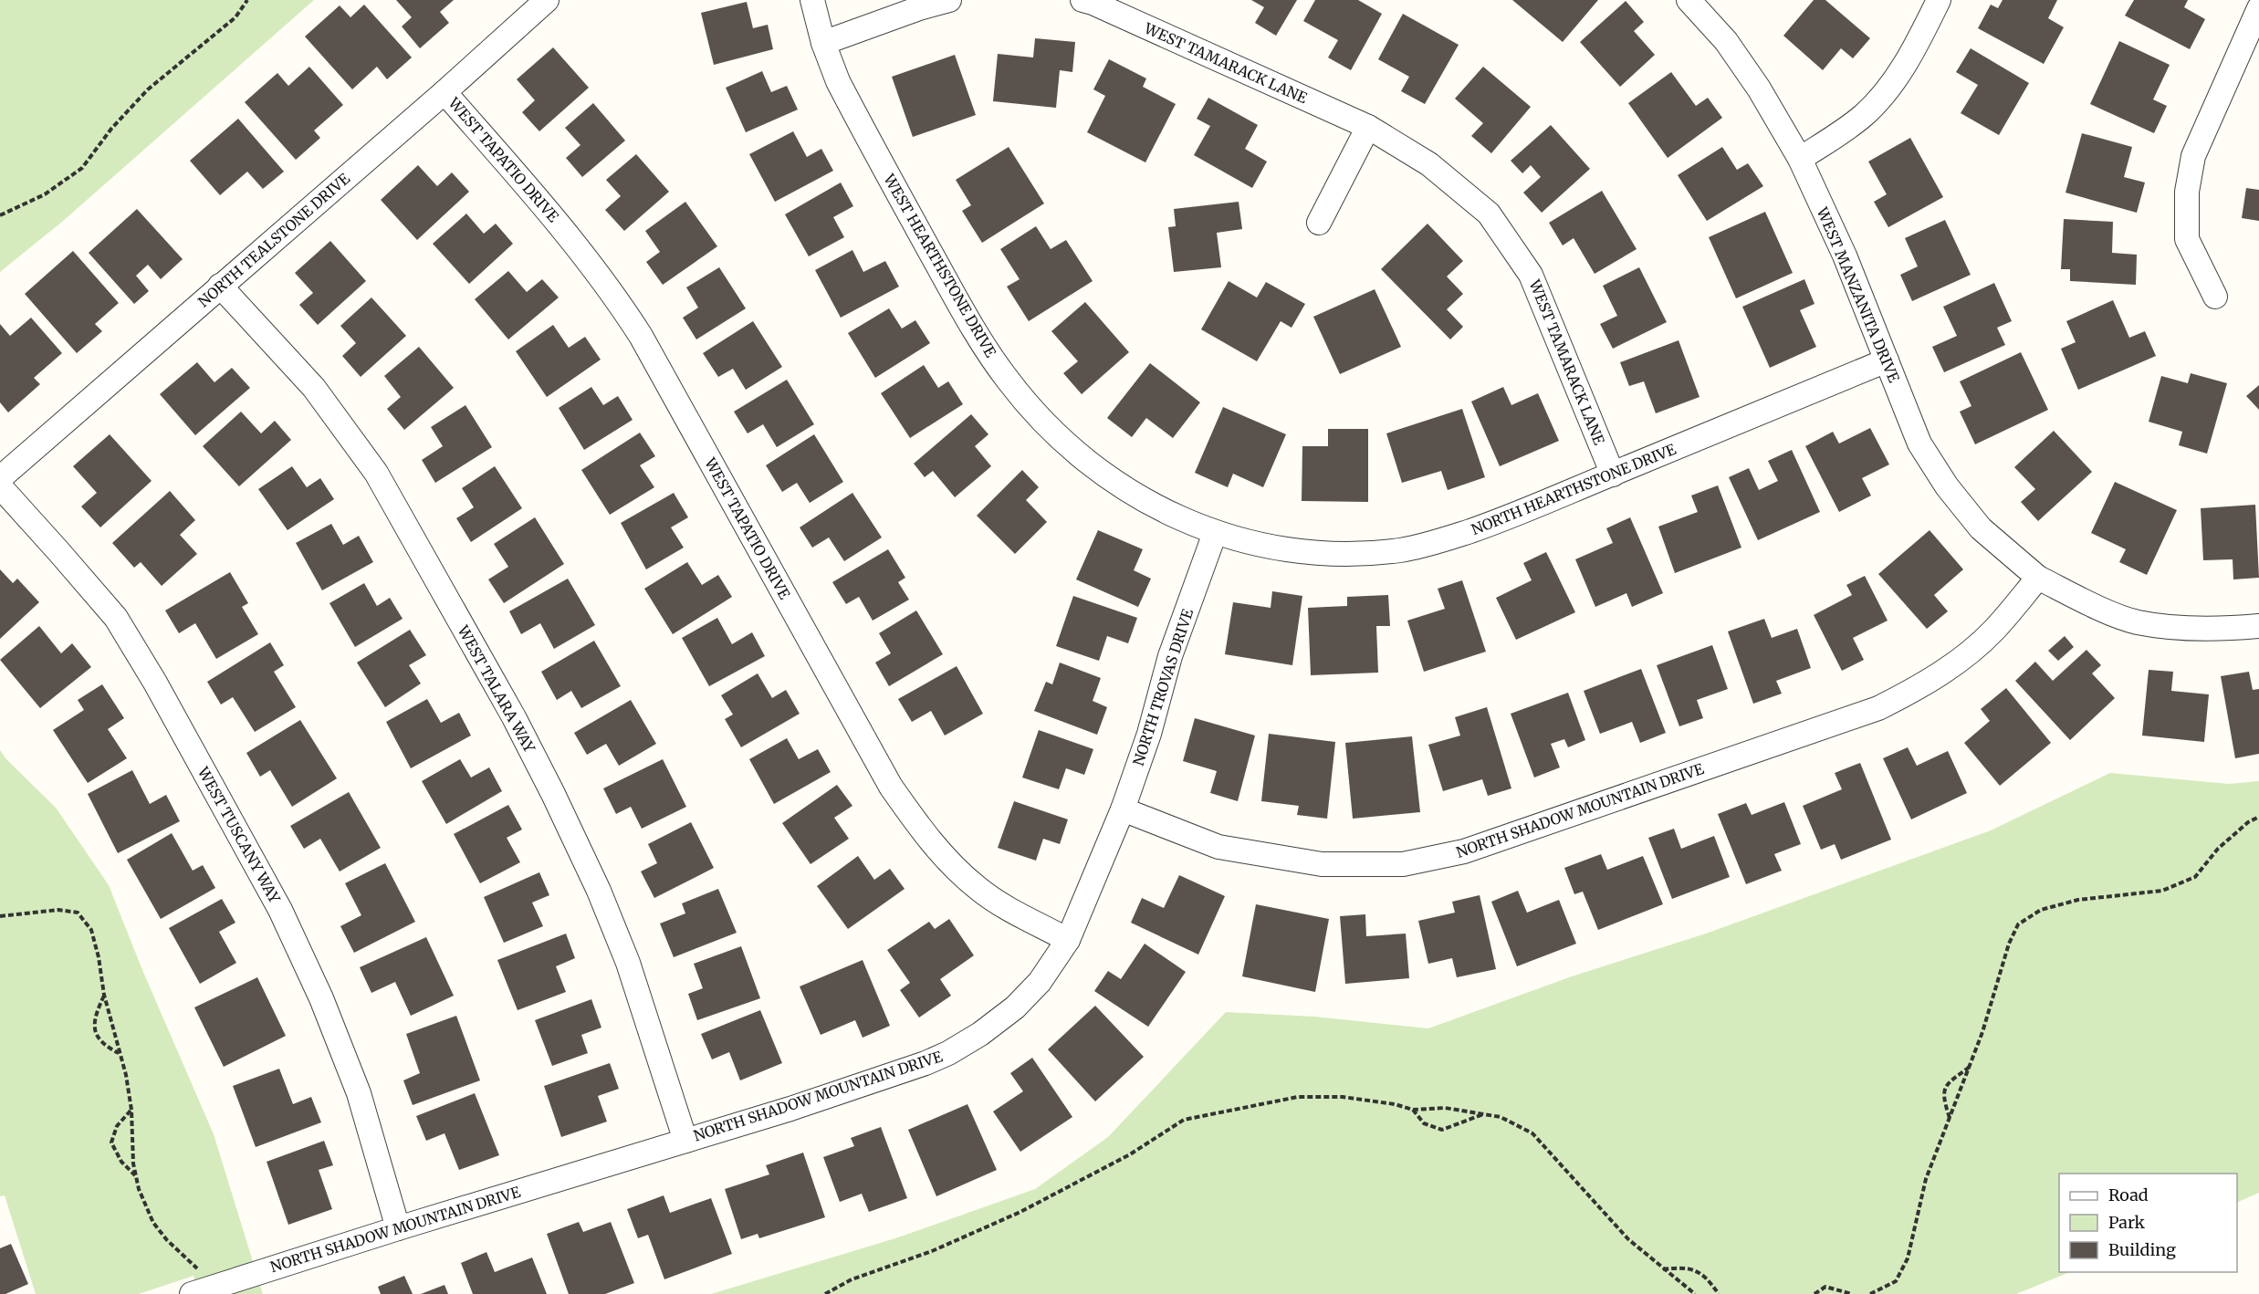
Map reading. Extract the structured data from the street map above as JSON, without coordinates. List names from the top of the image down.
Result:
{
  "streets": {
    "street": [
      "WEST TAMARACK LANE",
      "WEST TAPATIO DRIVE",
      "NORTH TEALSTONE DRIVE",
      "WEST HEARTHSTONE DRIVE",
      "WEST MANZANITA DRIVE",
      "NORTH HEARTHSTONE DRIVE",
      "NORTH TROVAS DRIVE",
      "WEST TALARA WAY",
      "NORTH SHADOW MOUNTAIN DRIVE",
      "WEST TUSCANY WAY"
    ]
  },
  "crossings": [
    ["WEST TAMARACK LANE", "NORTH HEARTHSTONE DRIVE"],
    ["WEST TAPATIO DRIVE", "NORTH TEALSTONE DRIVE"],
    ["WEST TAPATIO DRIVE", "NORTH SHADOW MOUNTAIN DRIVE"],
    ["NORTH TEALSTONE DRIVE", "WEST TALARA WAY"],
    ["WEST HEARTHSTONE DRIVE", "NORTH HEARTHSTONE DRIVE"],
    ["WEST HEARTHSTONE DRIVE", "NORTH TROVAS DRIVE"],
    ["WEST MANZANITA DRIVE", "NORTH HEARTHSTONE DRIVE"],
    ["WEST MANZANITA DRIVE", "NORTH SHADOW MOUNTAIN DRIVE"],
    ["NORTH HEARTHSTONE DRIVE", "NORTH TROVAS DRIVE"],
    ["NORTH TROVAS DRIVE", "NORTH SHADOW MOUNTAIN DRIVE"],
    ["WEST TALARA WAY", "NORTH SHADOW MOUNTAIN DRIVE"],
    ["NORTH SHADOW MOUNTAIN DRIVE", "WEST TUSCANY WAY"]
  ],
  "legend": ["Road", "Park", "Building"]
}
